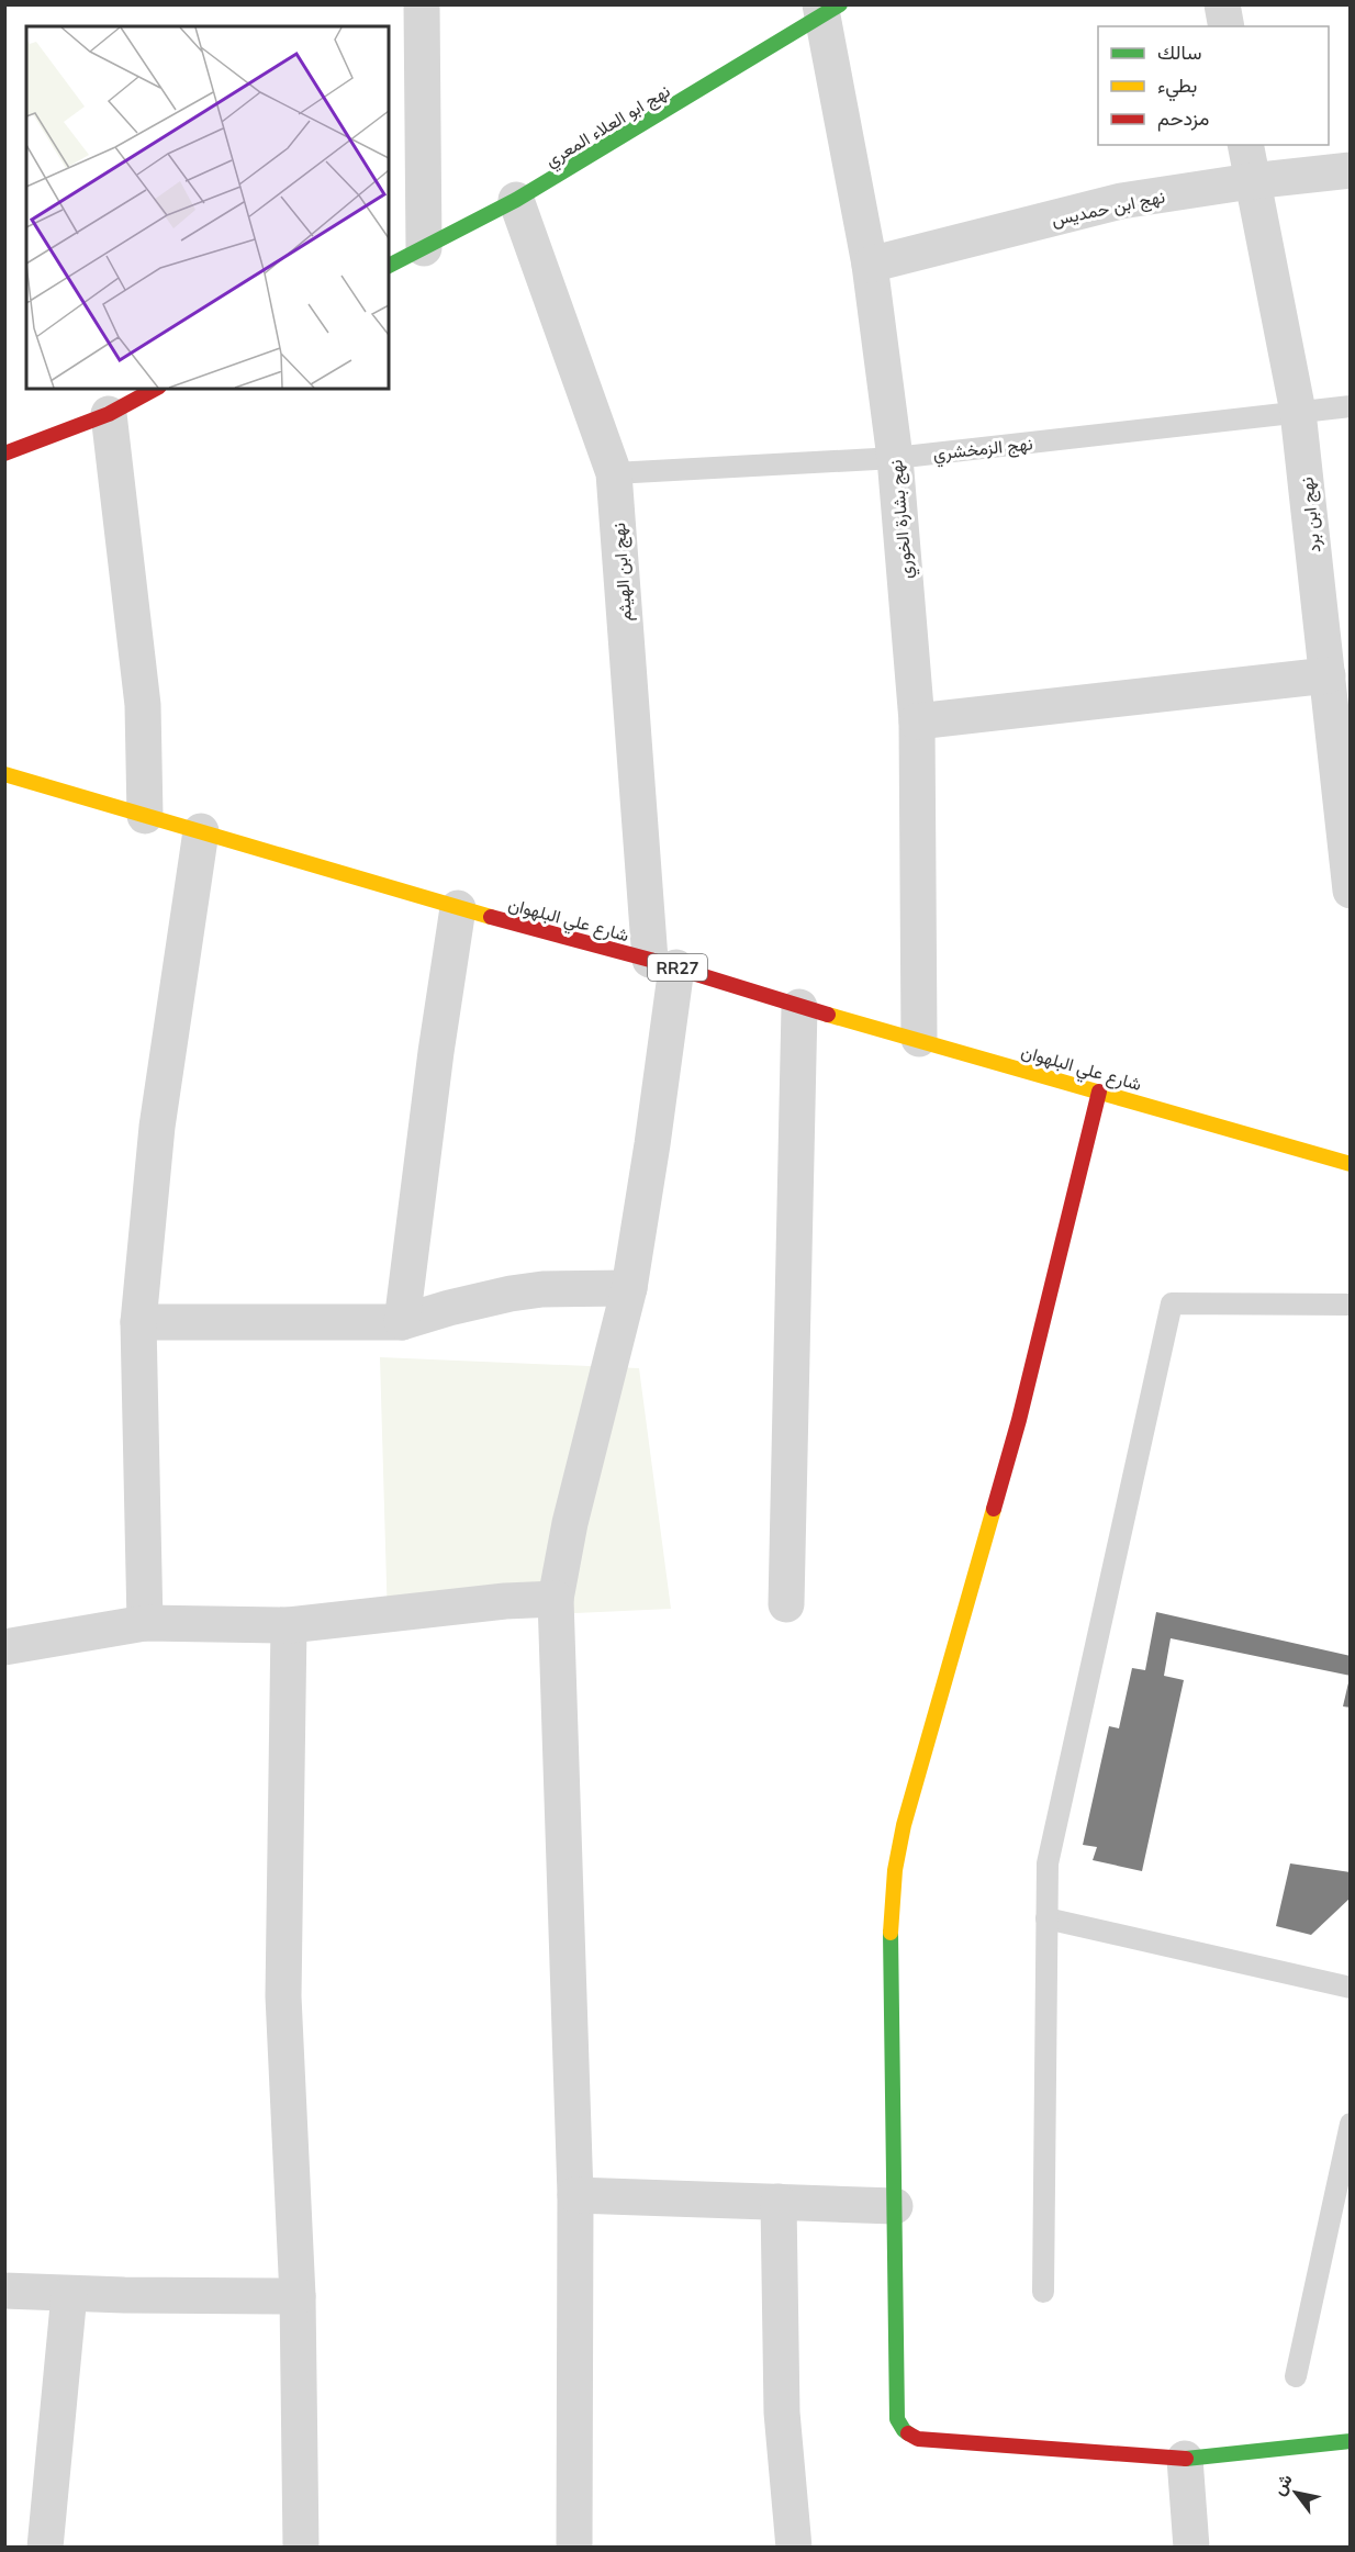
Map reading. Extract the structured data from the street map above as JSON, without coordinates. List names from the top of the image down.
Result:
{
  "streets": {
    "street": [
      "نهج ابو العلاء المعري",
      "نهج ابن حمديس",
      "نهج ابن برد",
      "نهج بشارة الخوري",
      "نهج ابن الهيثم",
      "شارع علي البلهوان",
      "RR27"
    ],
    "lane": ["نهج الزمخشري"]
  },
  "crossings": [
    ["نهج ابو العلاء المعري", "نهج بشارة الخوري"],
    ["نهج ابو العلاء المعري", "نهج ابن الهيثم"],
    ["نهج ابن حمديس", "نهج ابن برد"],
    ["نهج ابن حمديس", "نهج بشارة الخوري"],
    ["نهج الزمخشري", "نهج ابن برد"],
    ["نهج الزمخشري", "نهج بشارة الخوري"],
    ["نهج الزمخشري", "نهج ابن الهيثم"],
    ["نهج بشارة الخوري", "شارع علي البلهوان"],
    ["نهج ابن الهيثم", "شارع علي البلهوان"]
  ],
  "legend": ["سالك", "بطيء", "مزدحم"],
  "north": "top left"
}
